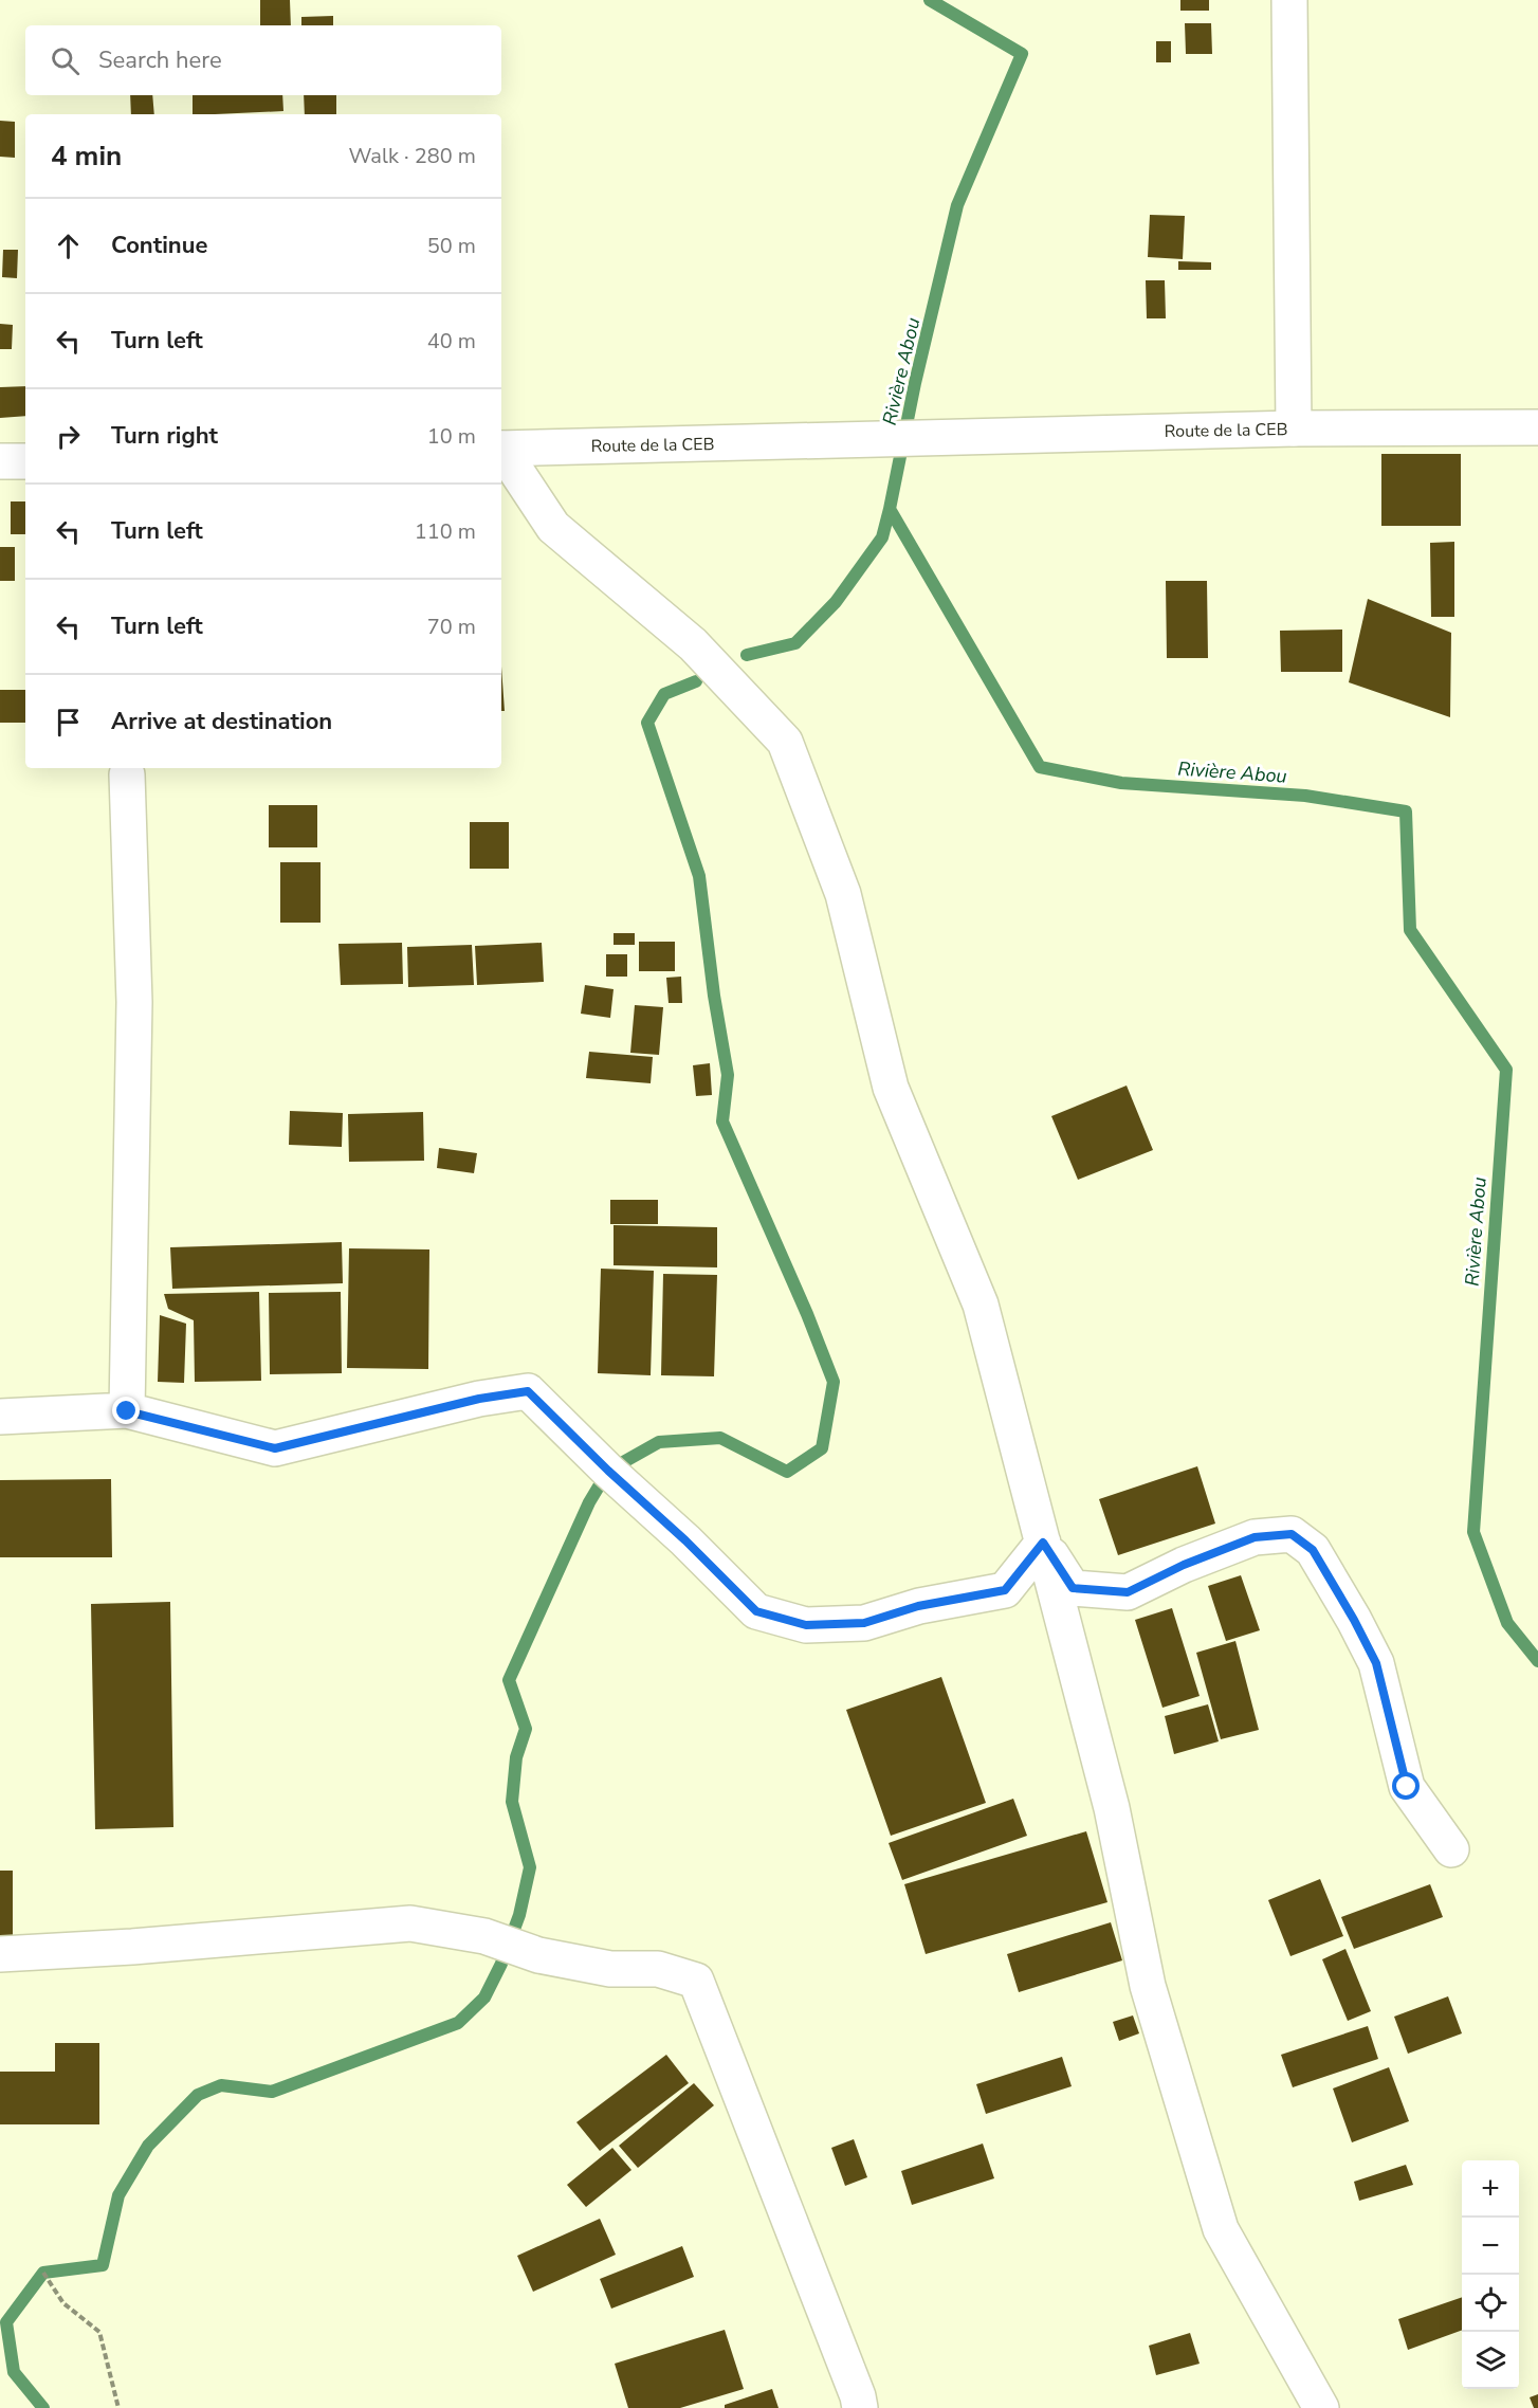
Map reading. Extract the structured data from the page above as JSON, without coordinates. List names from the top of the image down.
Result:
{
  "streets": {
    "street": ["Route de la CEB"]
  },
  "water": ["Rivière Abou"],
  "page": {
    "search": "Search here",
    "heading": ["4 min", "Walk · 280 m"],
    "list": [
      ["Continue", "50 m"],
      ["Turn left", "40 m"],
      ["Turn right", "10 m"],
      ["Turn left", "110 m"],
      ["Turn left", "70 m"],
      "Arrive at destination"
    ],
    "map_buttons": ["+", "−"]
  }
}
